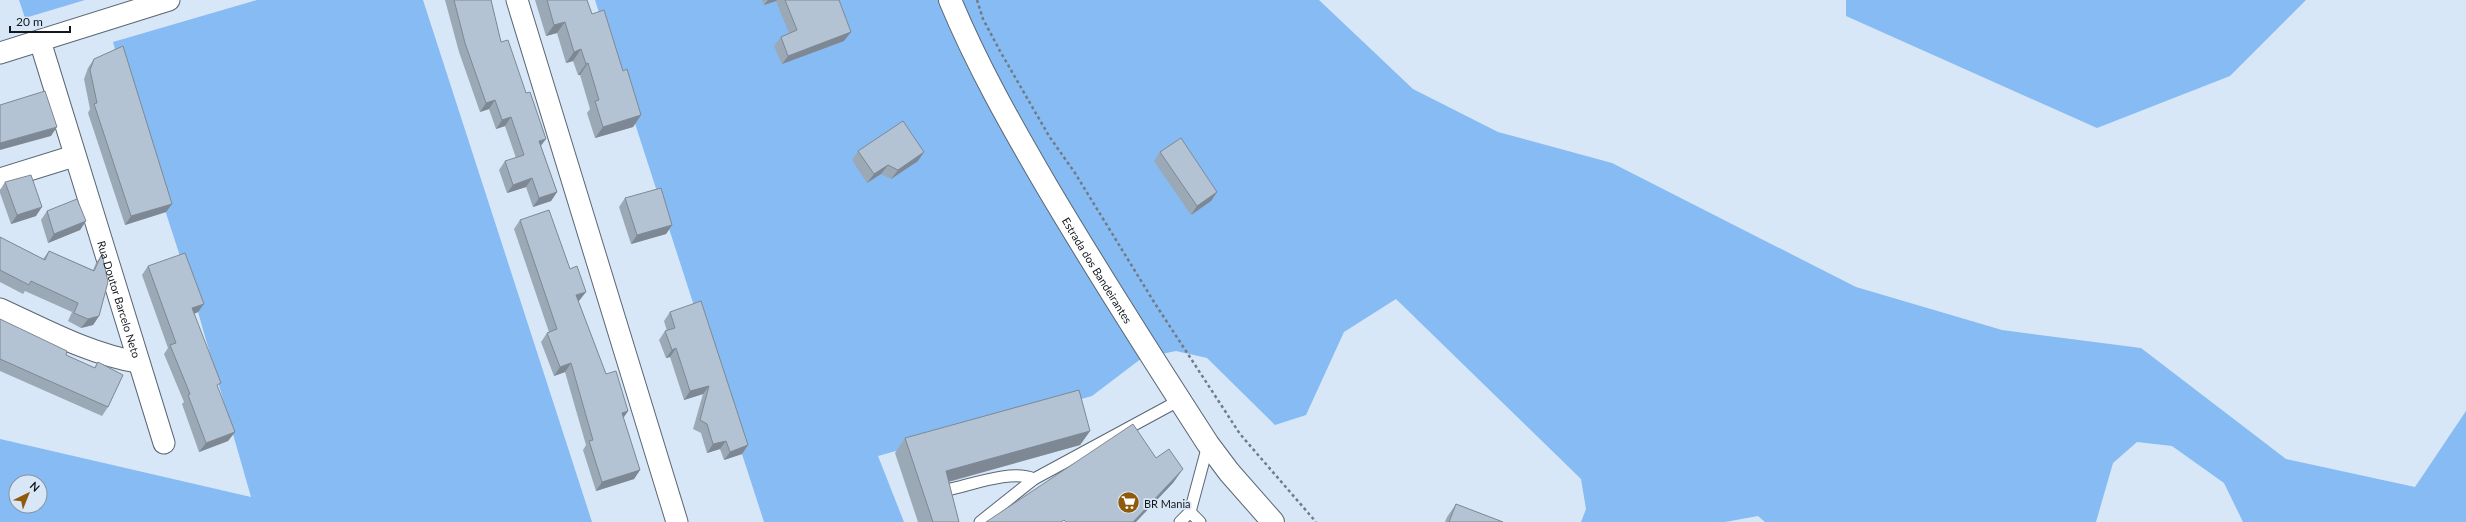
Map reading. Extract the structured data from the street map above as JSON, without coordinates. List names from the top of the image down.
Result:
{
  "streets": {
    "main road": ["Estrada dos Bandeirantes"],
    "street": ["Rua Doutor Barcelo Neto"]
  },
  "places": {
    "supermarket": ["BR Mania"]
  },
  "scale_bar": "20 m",
  "north": "top right"
}
